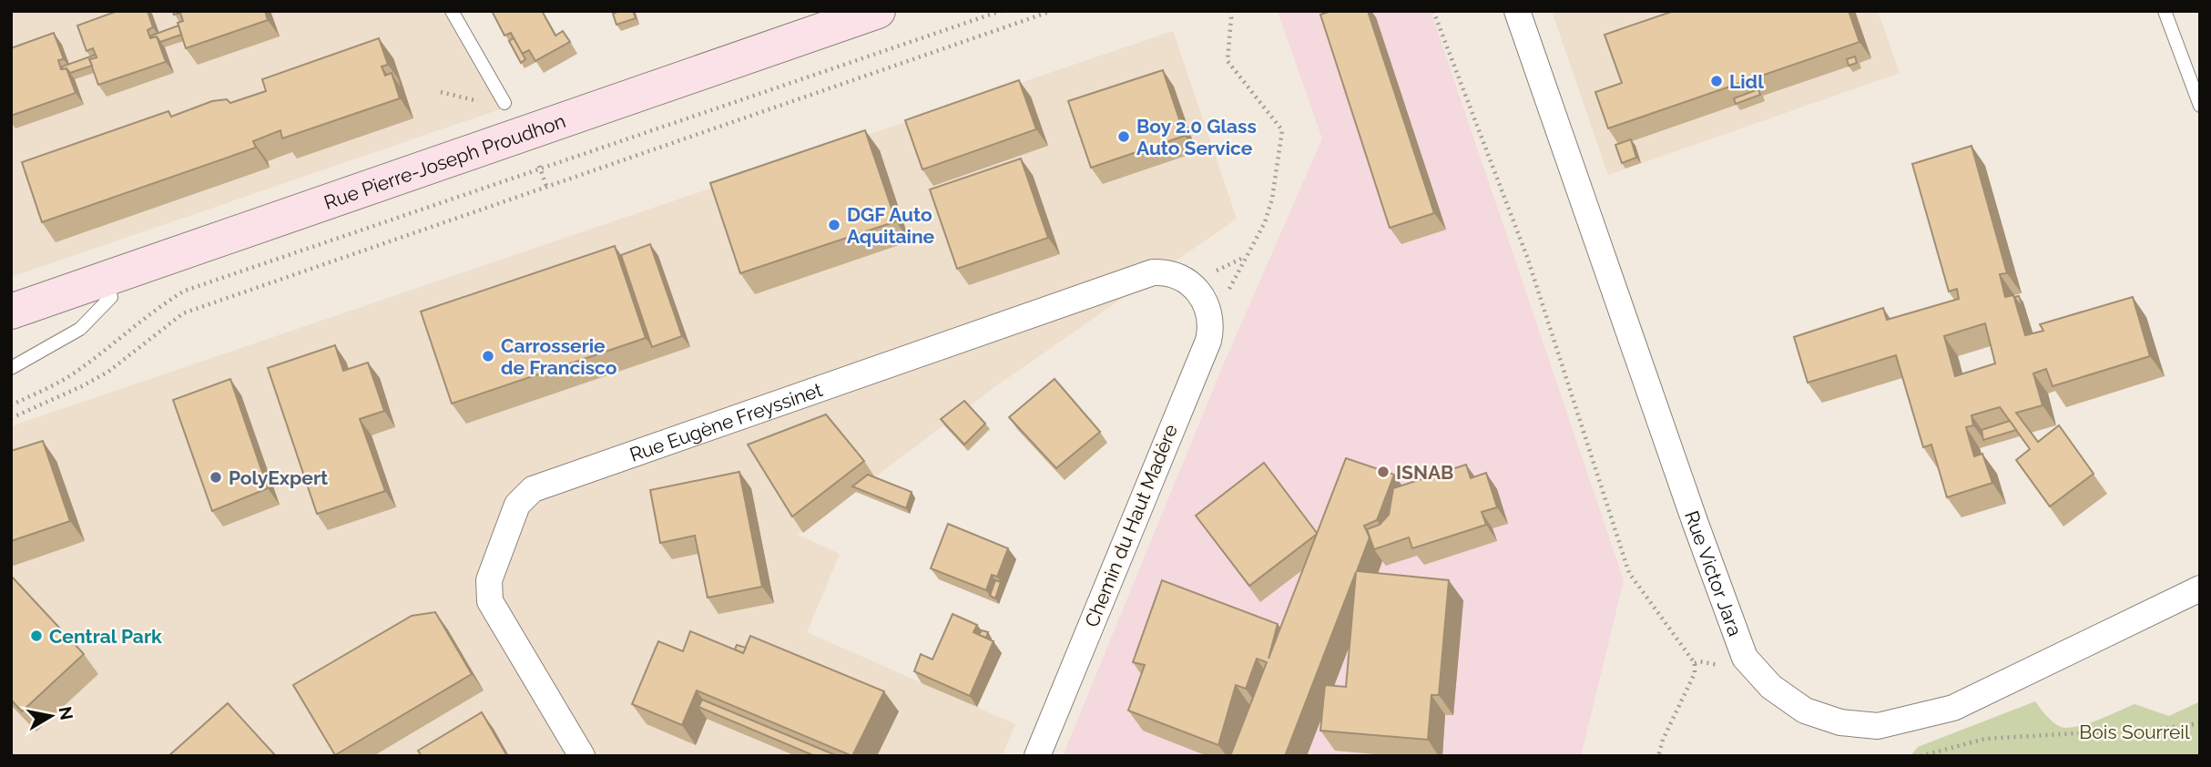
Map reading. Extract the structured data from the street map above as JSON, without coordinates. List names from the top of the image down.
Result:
{
  "streets": {
    "street": [
      "Rue Pierre-Joseph Proudhon",
      "Rue Eugène Freyssinet",
      "Chemin du Haut Madère",
      "Rue Victor Jara"
    ]
  },
  "crossings": [
    ["Rue Eugène Freyssinet", "Chemin du Haut Madère"]
  ],
  "parks": ["Bois Sourreil"],
  "places": [
    "Lidl",
    "Boy 2.0 Glass Auto Service",
    "DGF Auto Aquitaine",
    "Carrosserie de Francisco",
    "ISNAB",
    "PolyExpert",
    "Central Park"
  ],
  "north": "right"
}
